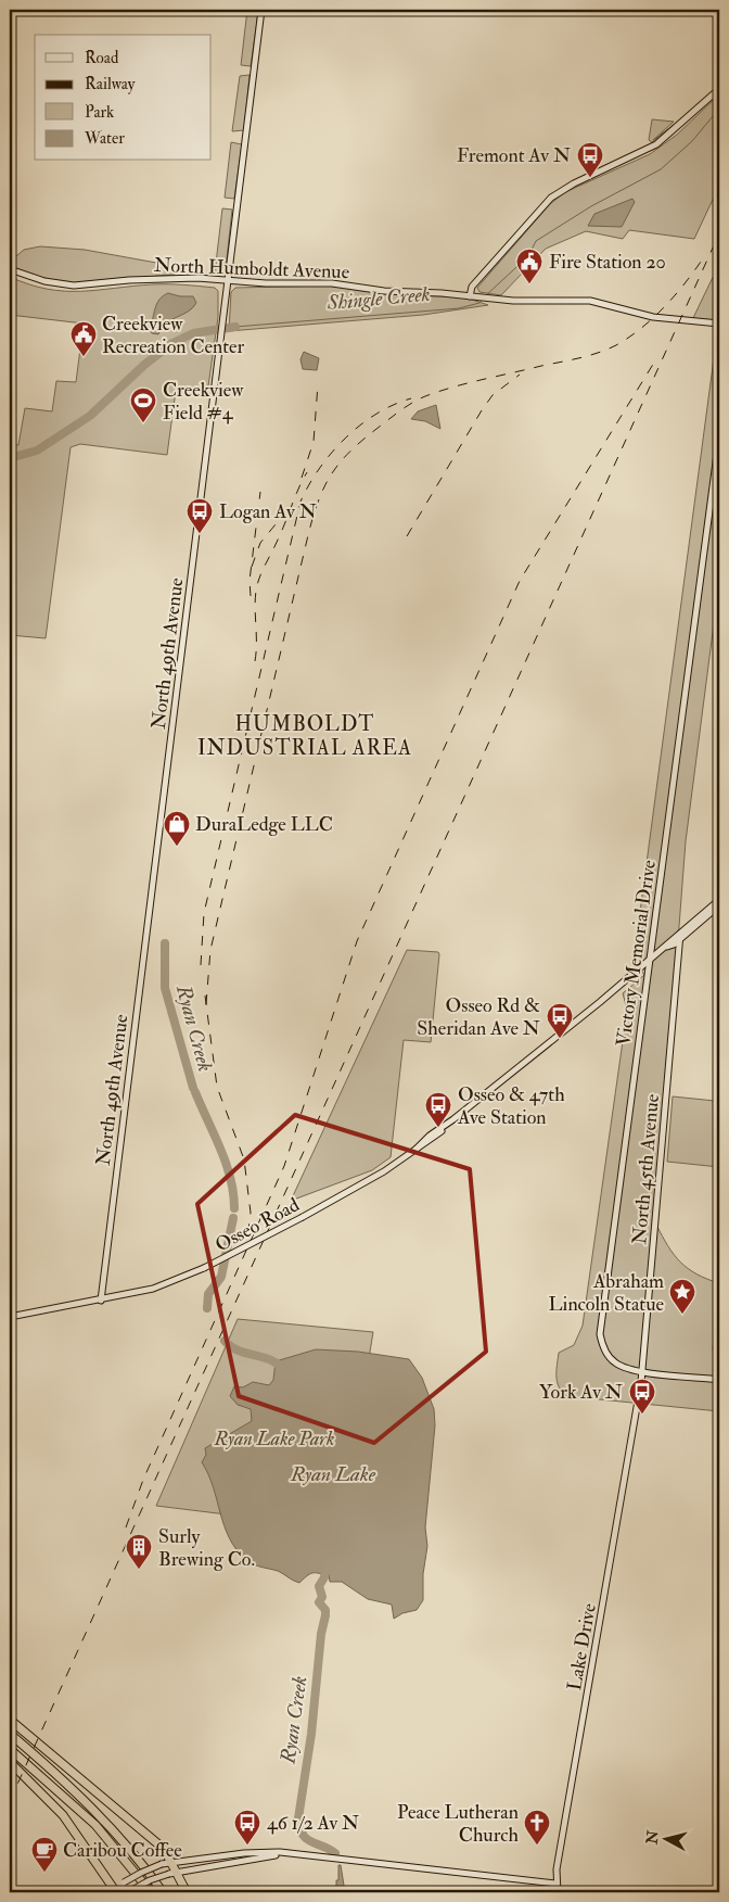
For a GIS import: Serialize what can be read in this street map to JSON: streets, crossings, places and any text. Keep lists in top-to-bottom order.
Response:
{
  "streets": {
    "street": [
      "North Humboldt Avenue",
      "North 49th Avenue",
      "Victory Memorial Drive",
      "North 45th Avenue",
      "Osseo Road",
      "Lake Drive"
    ]
  },
  "crossings": [
    ["North Humboldt Avenue", "North 49th Avenue"],
    ["North 49th Avenue", "Osseo Road"],
    ["Victory Memorial Drive", "North 45th Avenue"],
    ["Victory Memorial Drive", "Osseo Road"],
    ["North 45th Avenue", "Osseo Road"],
    ["North 45th Avenue", "Lake Drive"]
  ],
  "districts": ["HUMBOLDT INDUSTRIAL AREA"],
  "water": ["Shingle Creek", "Ryan Creek", "Ryan Lake"],
  "parks": ["Ryan Lake Park"],
  "places": {
    "bus stop": [
      "Fremont Av N",
      "Logan Av N",
      "Osseo Rd & Sheridan Ave N",
      "Osseo & 47th Ave Station",
      "York Av N",
      "46 1/2 Av N"
    ],
    "public building": ["Fire Station 20", "Creekview Recreation Center"],
    "sports": ["Creekview Field #4"],
    "shop": ["DuraLedge LLC"],
    "place": ["Abraham Lincoln Statue"],
    "building": ["Surly Brewing Co."],
    "church": ["Peace Lutheran Church"],
    "cafe": ["Caribou Coffee"]
  },
  "legend": [
    "Road",
    "Railway",
    "Park",
    "Water"
  ],
  "north": "left"
}
